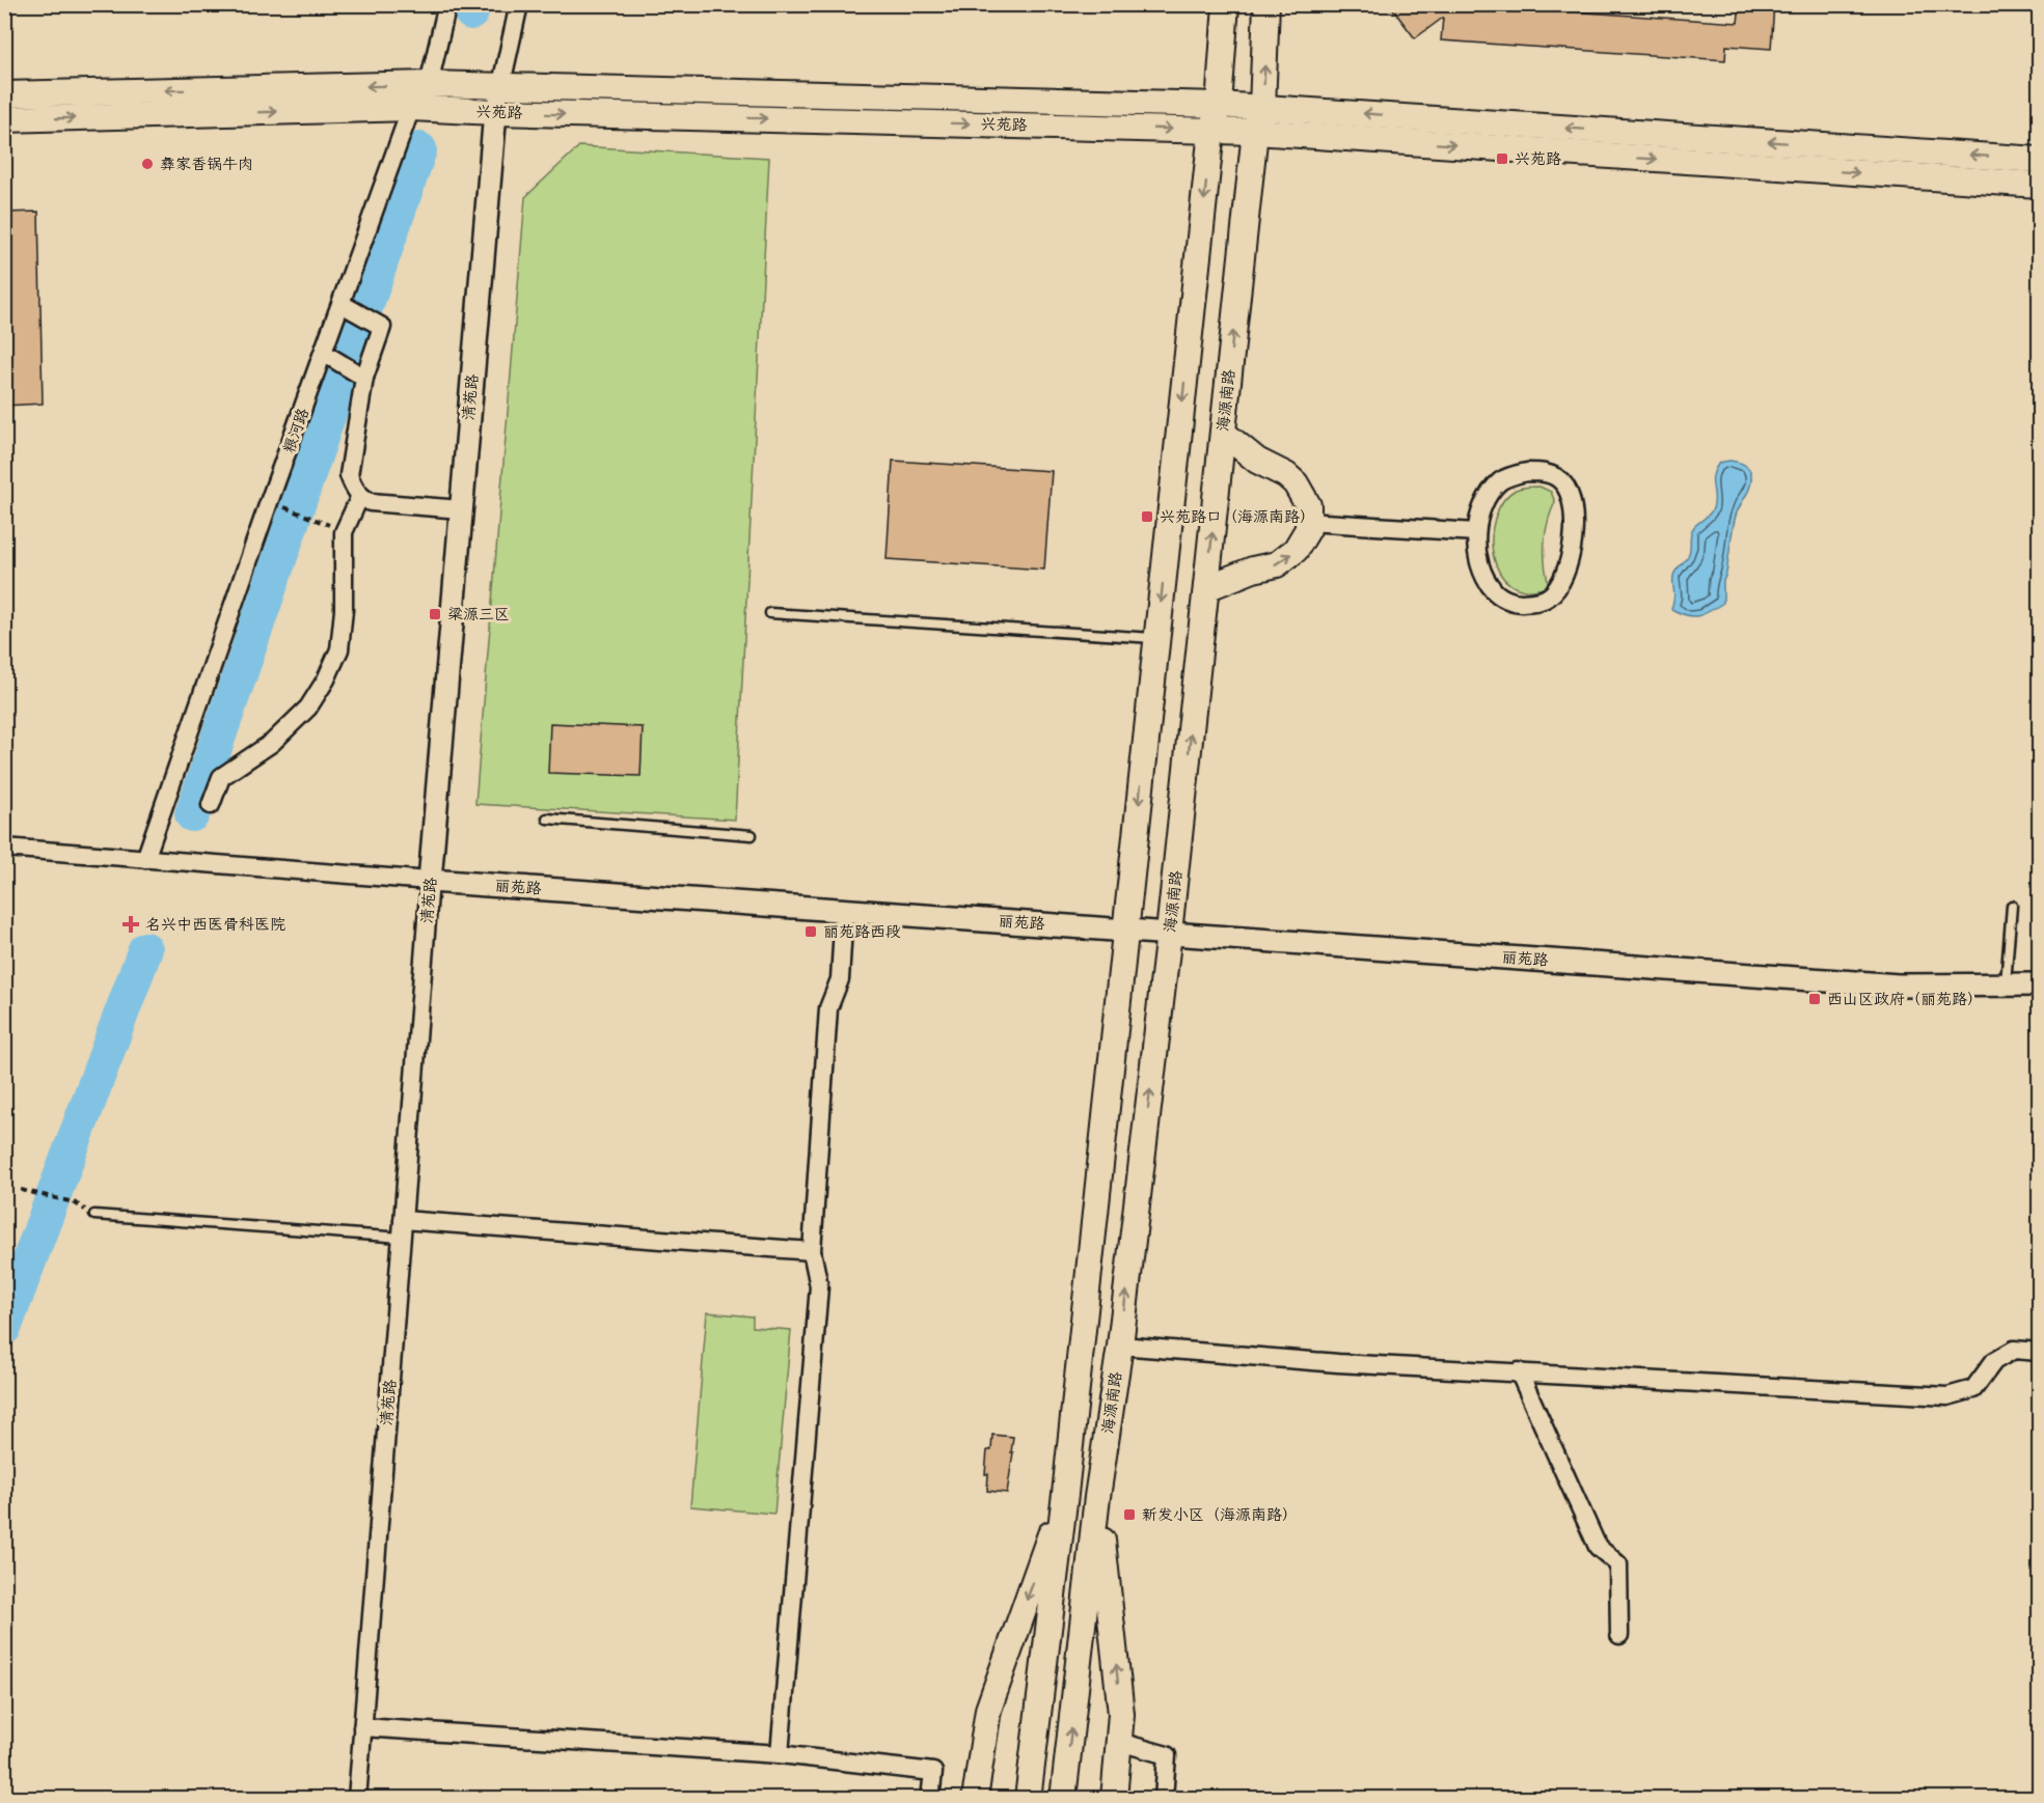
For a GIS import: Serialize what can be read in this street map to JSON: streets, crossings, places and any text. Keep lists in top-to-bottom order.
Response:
{
  "streets": {
    "main road": ["兴苑路", "海源南路"],
    "street": ["清苑路", "粮河路", "丽苑路"]
  },
  "crossings": [
    ["兴苑路", "清苑路"],
    ["兴苑路", "海源南路"],
    ["兴苑路", "粮河路"],
    ["清苑路", "丽苑路"],
    ["海源南路", "丽苑路"],
    ["粮河路", "丽苑路"]
  ],
  "places": {
    "transit": [
      "兴苑路",
      "兴苑路口（海源南路）",
      "梁源三区",
      "丽苑路西段",
      "西山区政府（丽苑路）",
      "新发小区（海源南路）"
    ],
    "other": ["彝家香锅牛肉"],
    "health": ["名兴中西医骨科医院"]
  }
}
